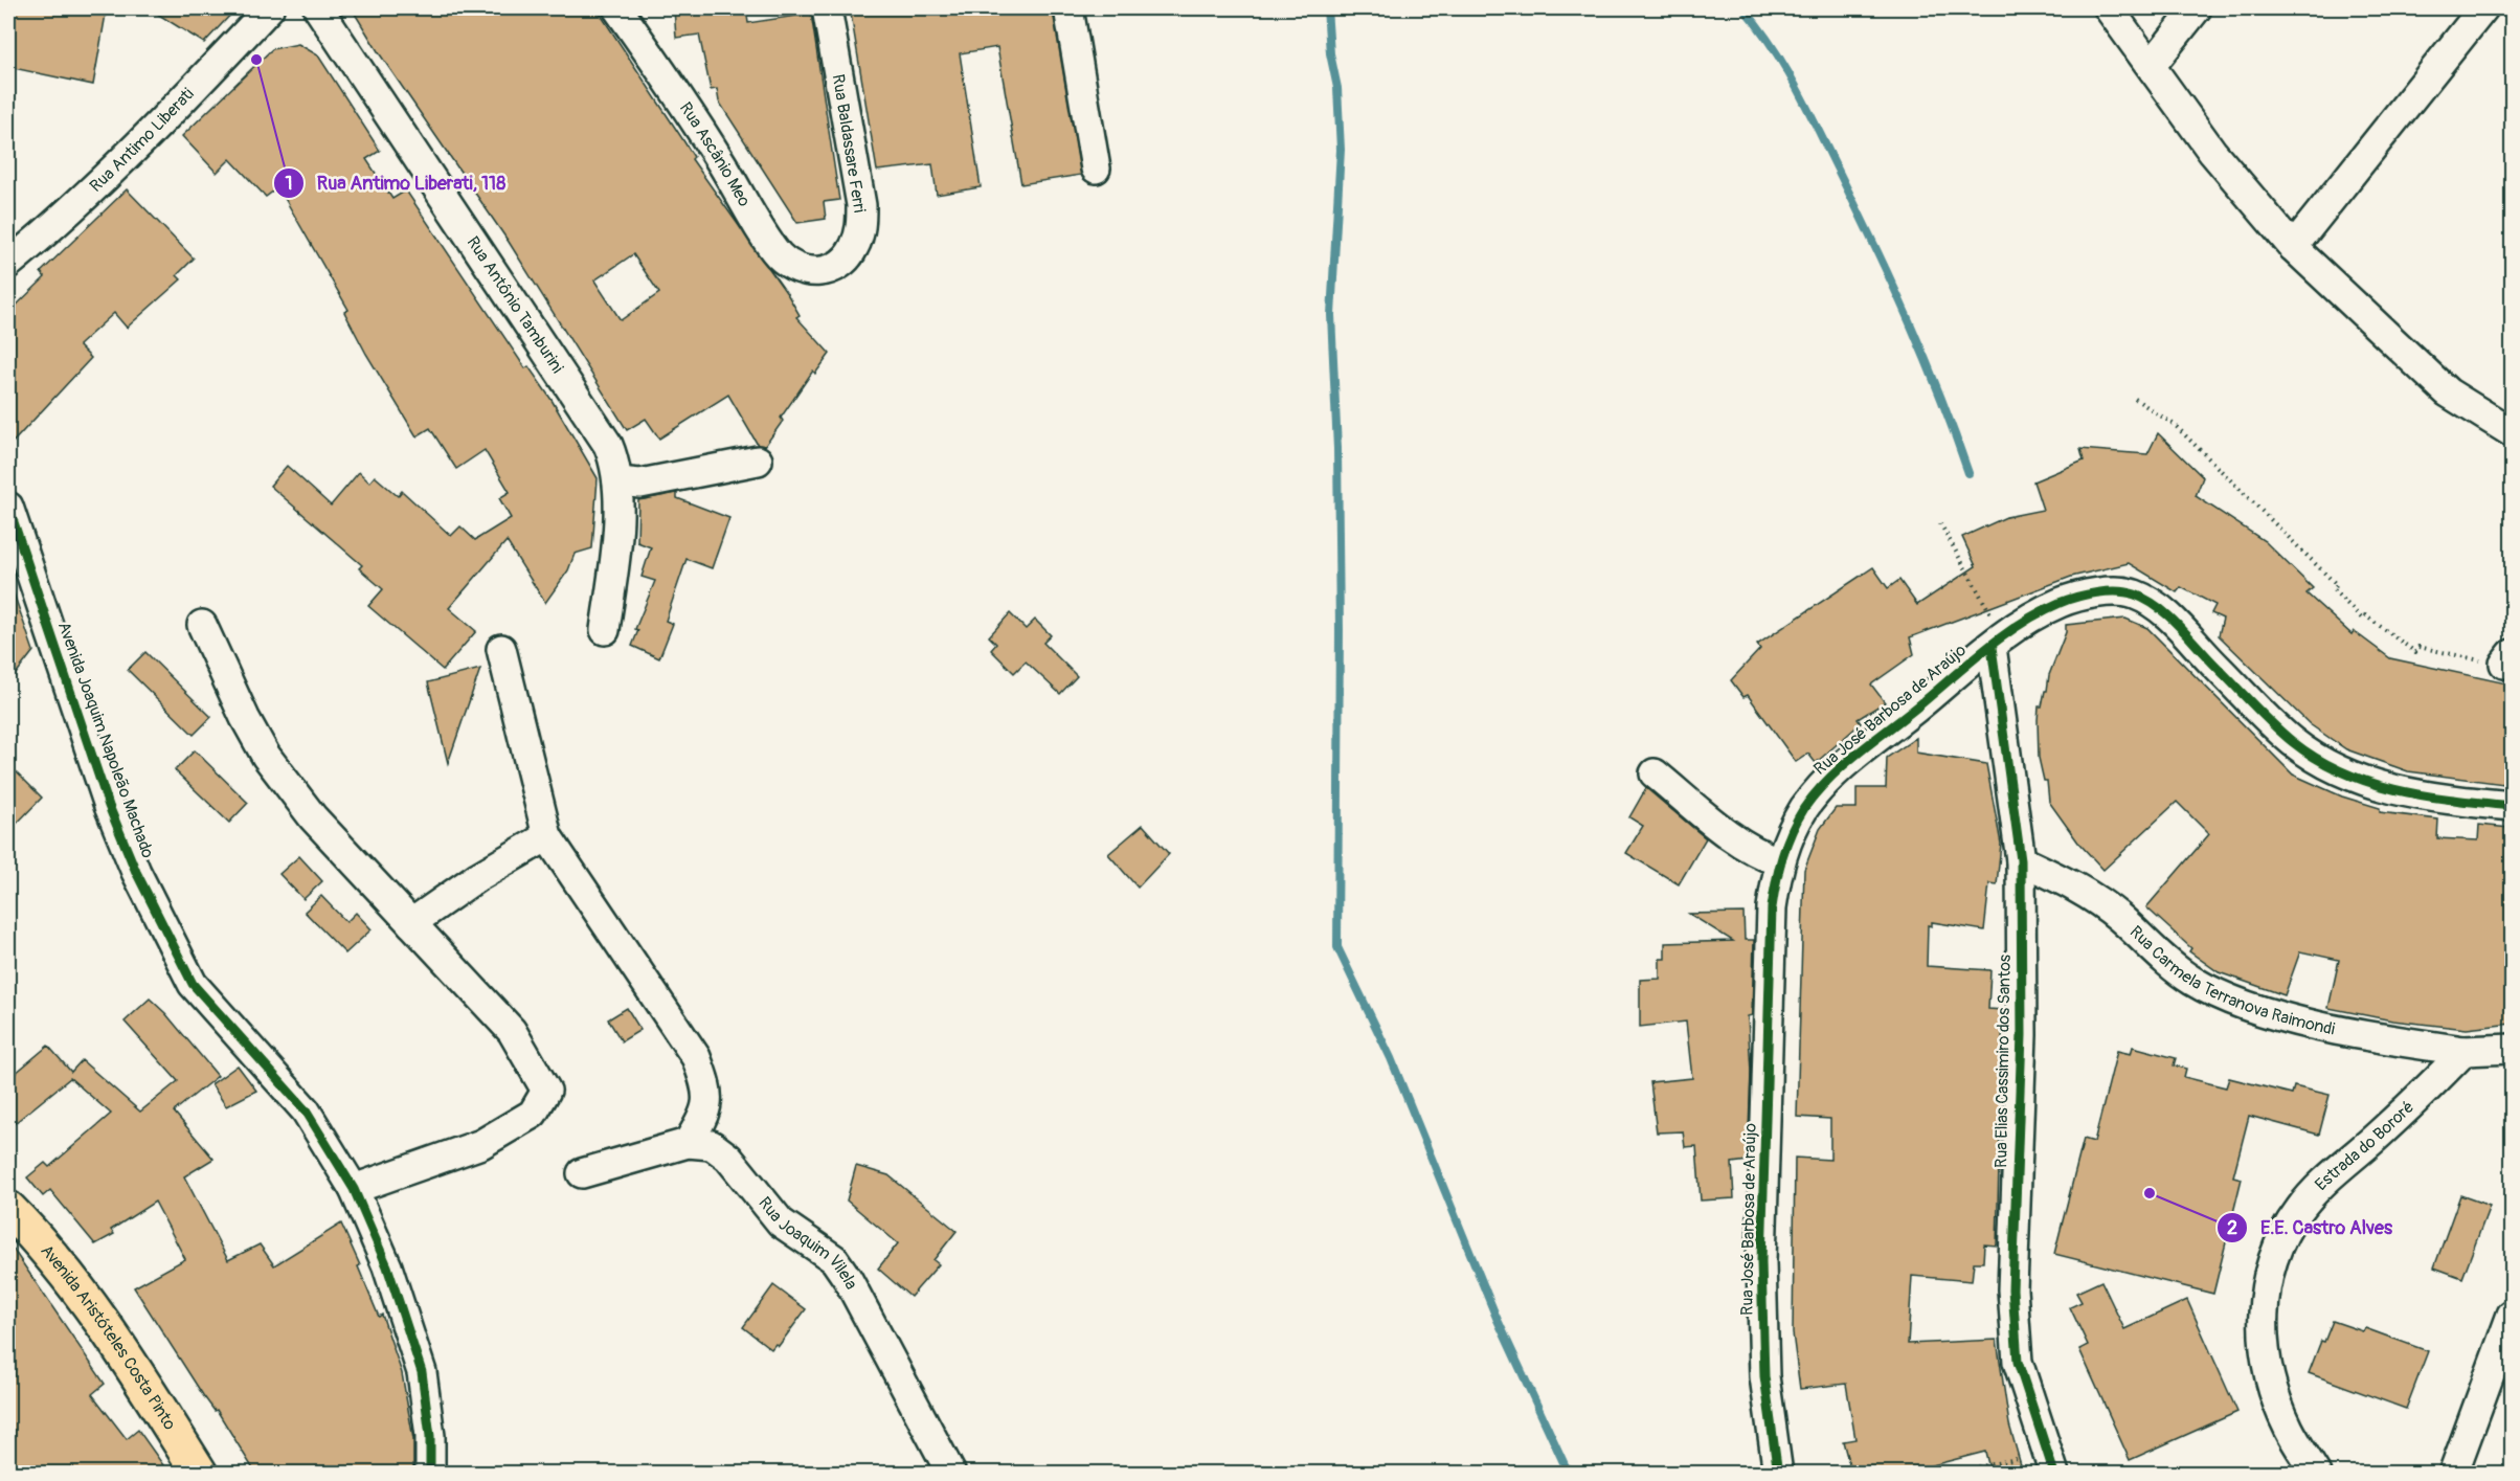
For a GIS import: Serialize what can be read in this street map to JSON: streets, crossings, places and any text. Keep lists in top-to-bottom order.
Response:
{
  "streets": {
    "main road": ["Avenida Aristóteles Costa Pinto"],
    "street": [
      "Rua Antimo Liberati",
      "Rua Baldassare Ferri",
      "Rua Ascânio Meo",
      "Rua Antônio Tamburini",
      "Rua José Barbosa de Araújo",
      "Avenida Joaquim Napoleão Machado",
      "Rua Carmela Terranova Raimondi",
      "Rua Elias Cassimiro dos Santos",
      "Estrada do Bororé",
      "Rua Joaquim Vilela"
    ]
  },
  "crossings": [
    ["Rua Baldassare Ferri", "Rua Ascânio Meo"],
    ["Rua José Barbosa de Araújo", "Rua Elias Cassimiro dos Santos"],
    ["Rua Carmela Terranova Raimondi", "Rua Elias Cassimiro dos Santos"],
    ["Rua Carmela Terranova Raimondi", "Estrada do Bororé"]
  ],
  "places": ["Rua Antimo Liberati, 118", "E.E. Castro Alves"]
}
